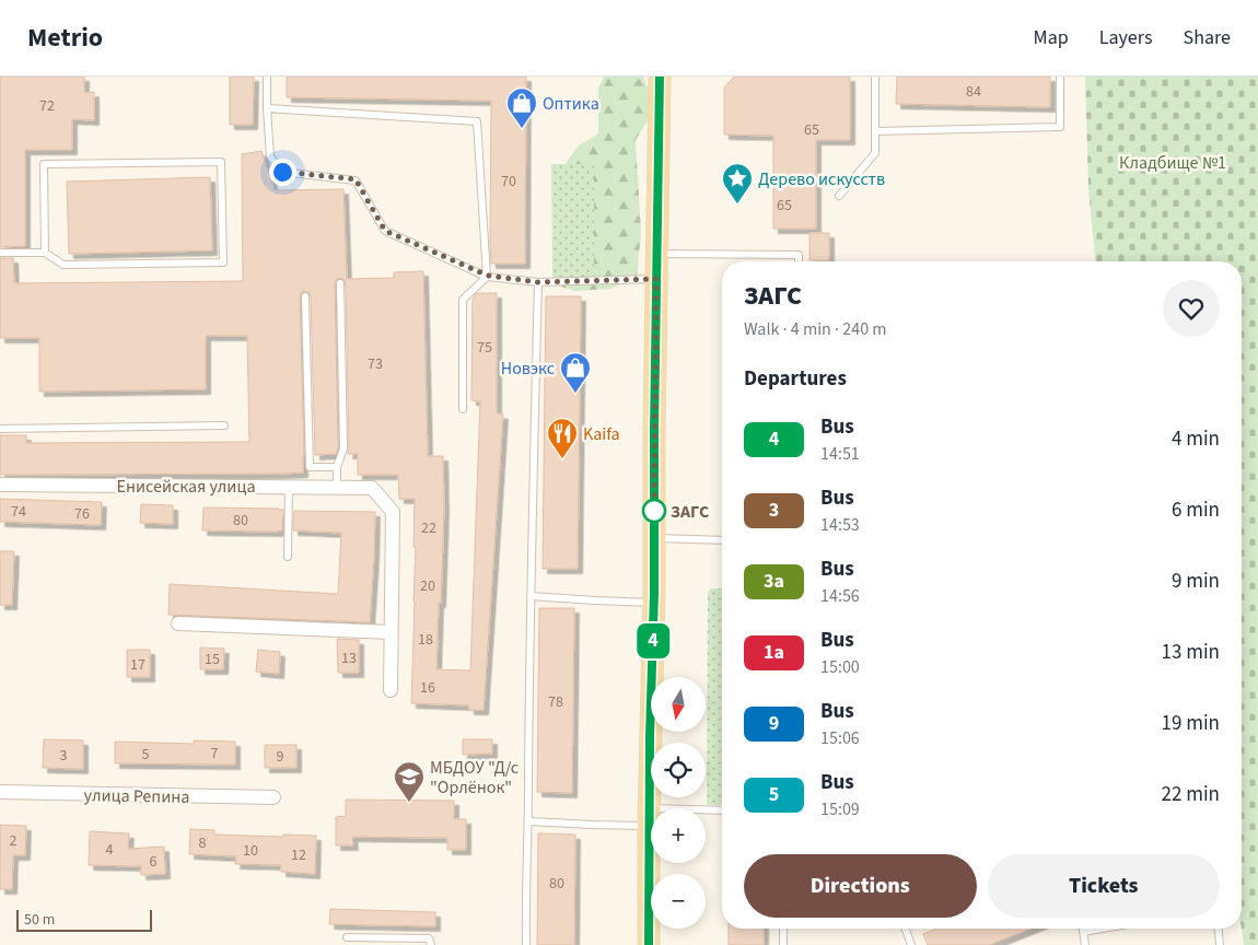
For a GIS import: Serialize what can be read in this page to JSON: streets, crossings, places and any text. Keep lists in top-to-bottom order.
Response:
{
  "streets": {
    "street": ["Енисейская улица", "улица Репина"]
  },
  "parks": ["Кладбище №1"],
  "places": {
    "shop": ["Оптика", "Новэкс"],
    "place": ["Дерево искусств"],
    "restaurant": ["Kaifa"],
    "other": ["ЗАГС"],
    "school or university": ["МБДОУ \"Д/с \"Орлёнок\""]
  },
  "lines": ["bus line 4"],
  "house_numbers": [
    "84",
    "72",
    "65",
    "70",
    "65",
    "75",
    "73",
    "74",
    "76",
    "80",
    "22",
    "20",
    "18",
    "13",
    "15",
    "17",
    "16",
    "78",
    "7",
    "5",
    "3",
    "9",
    "2",
    "8",
    "4",
    "10",
    "12",
    "6",
    "80"
  ],
  "scale_bar": "50 m",
  "north": "bottom",
  "page": {
    "header": "Metrio",
    "nav": ["Map", "Layers", "Share"],
    "on_map": "4",
    "heading": [
      ["ЗАГС", "Walk · 4 min · 240 m"],
      "Departures"
    ],
    "list": [
      {
        "mark": "4",
        "name": "Bus",
        "note": "14:51",
        "value": "4 min"
      },
      {
        "mark": "3",
        "name": "Bus",
        "note": "14:53",
        "value": "6 min"
      },
      {
        "mark": "3а",
        "name": "Bus",
        "note": "14:56",
        "value": "9 min"
      },
      {
        "mark": "1а",
        "name": "Bus",
        "note": "15:00",
        "value": "13 min"
      },
      {
        "mark": "9",
        "name": "Bus",
        "note": "15:06",
        "value": "19 min"
      },
      {
        "mark": "5",
        "name": "Bus",
        "note": "15:09",
        "value": "22 min"
      }
    ],
    "map_buttons": ["+", "−"],
    "buttons": ["Directions", "Tickets"],
    "scale": "50 m"
  }
}
